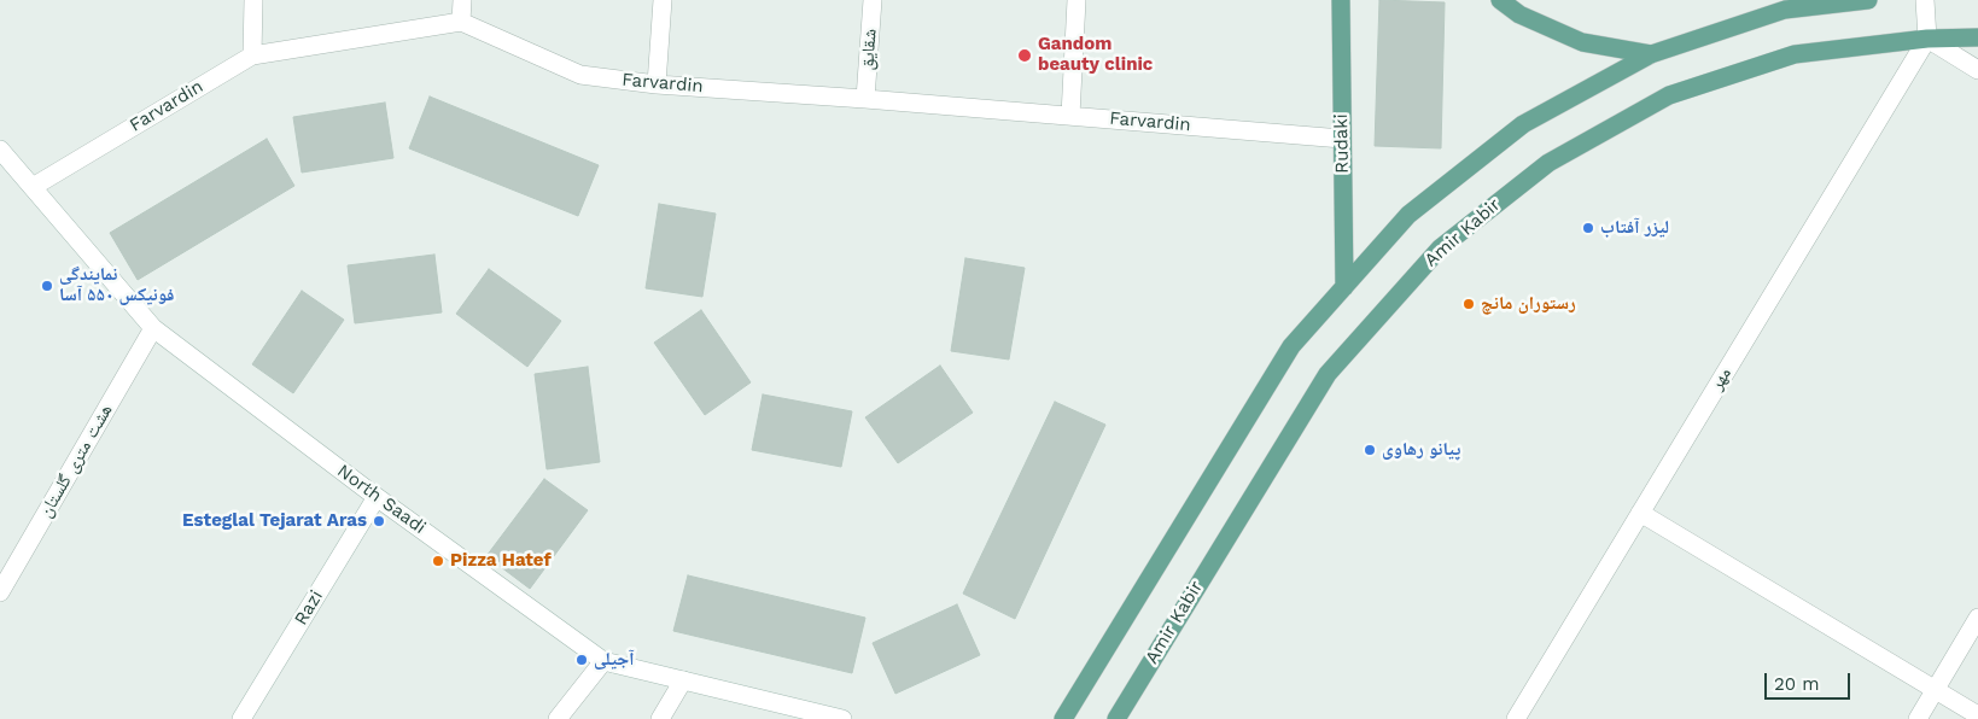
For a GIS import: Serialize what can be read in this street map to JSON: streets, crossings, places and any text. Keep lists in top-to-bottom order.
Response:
{
  "streets": {
    "main road": ["Rudaki", "Amir Kabir"],
    "street": [
      "شقایق",
      "Farvardin",
      "مهر",
      "هشت متری گلستان",
      "North Saadi",
      "Razi"
    ]
  },
  "crossings": [
    ["شقایق", "Farvardin"],
    ["Farvardin", "Rudaki"],
    ["Farvardin", "North Saadi"],
    ["Amir Kabir", "مهر"],
    ["هشت متری گلستان", "North Saadi"],
    ["North Saadi", "Razi"]
  ],
  "places": [
    "Gandom beauty clinic",
    "لیزر آفتاب",
    "نمایندگی فونیکس ۵۵۰ آسا",
    "رستوران مانچ",
    "پیانو رهاوی",
    "Esteglal Tejarat Aras",
    "Pizza Hatef",
    "آجیلی"
  ],
  "scale_bar": "20 m"
}
